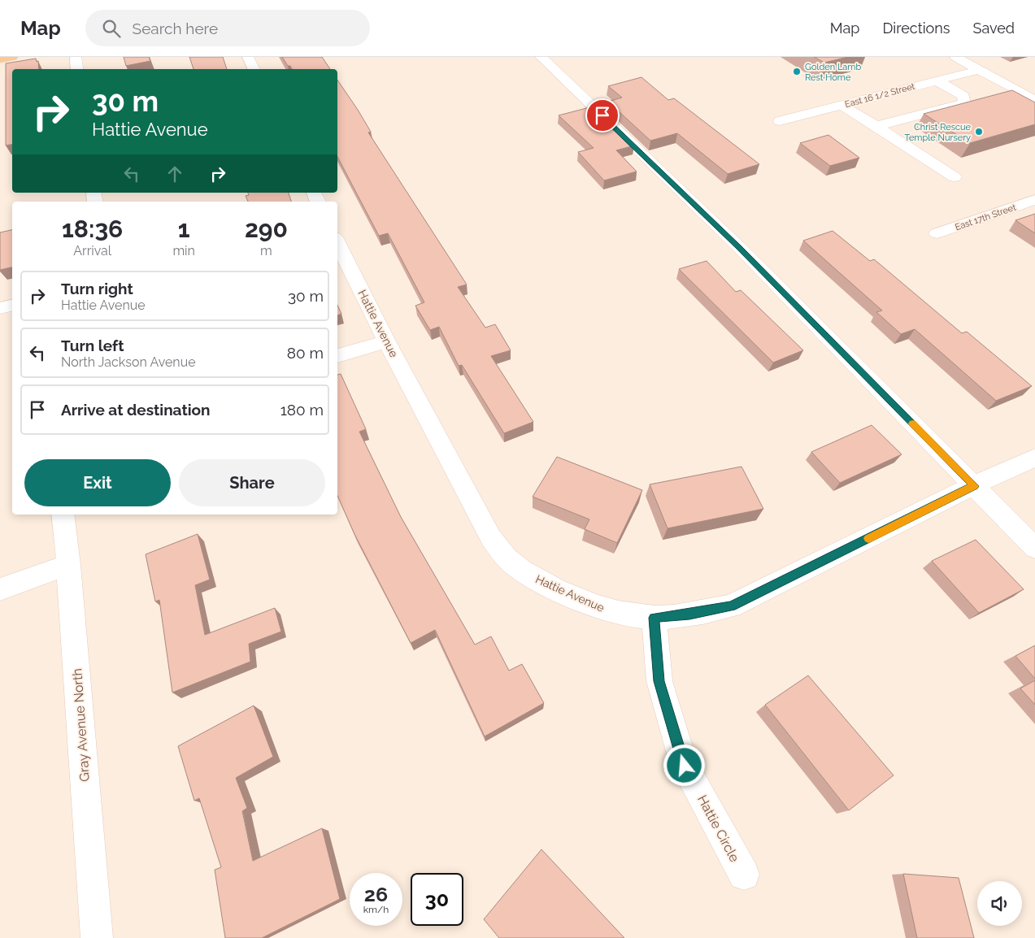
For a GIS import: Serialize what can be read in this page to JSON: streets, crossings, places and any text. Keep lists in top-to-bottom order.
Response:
{
  "streets": {
    "street": [
      "East 16 1/2 Street",
      "East 17th Street",
      "Hattie Avenue",
      "Gray Avenue North",
      "Hattie Circle"
    ]
  },
  "crossings": [
    ["Hattie Avenue", "Hattie Circle"]
  ],
  "places": ["Golden Lamb Rest Home", "Christ Rescue Temple Nursery"],
  "page": {
    "header": "Map",
    "search": "Search here",
    "nav": ["Map", "Directions", "Saved"],
    "turn": ["30 m", "Hattie Avenue"],
    "eta": [
      "18:36",
      "Arrival",
      "1",
      "min",
      "290",
      "m"
    ],
    "list": [
      {
        "name": "Turn right",
        "note": "Hattie Avenue",
        "value": "30 m"
      },
      {
        "name": "Turn left",
        "note": "North Jackson Avenue",
        "value": "80 m"
      },
      {
        "name": "Arrive at destination",
        "value": "180 m"
      }
    ],
    "buttons": ["Exit", "Share"],
    "speed": "26 km/h",
    "limit": "30"
  }
}
